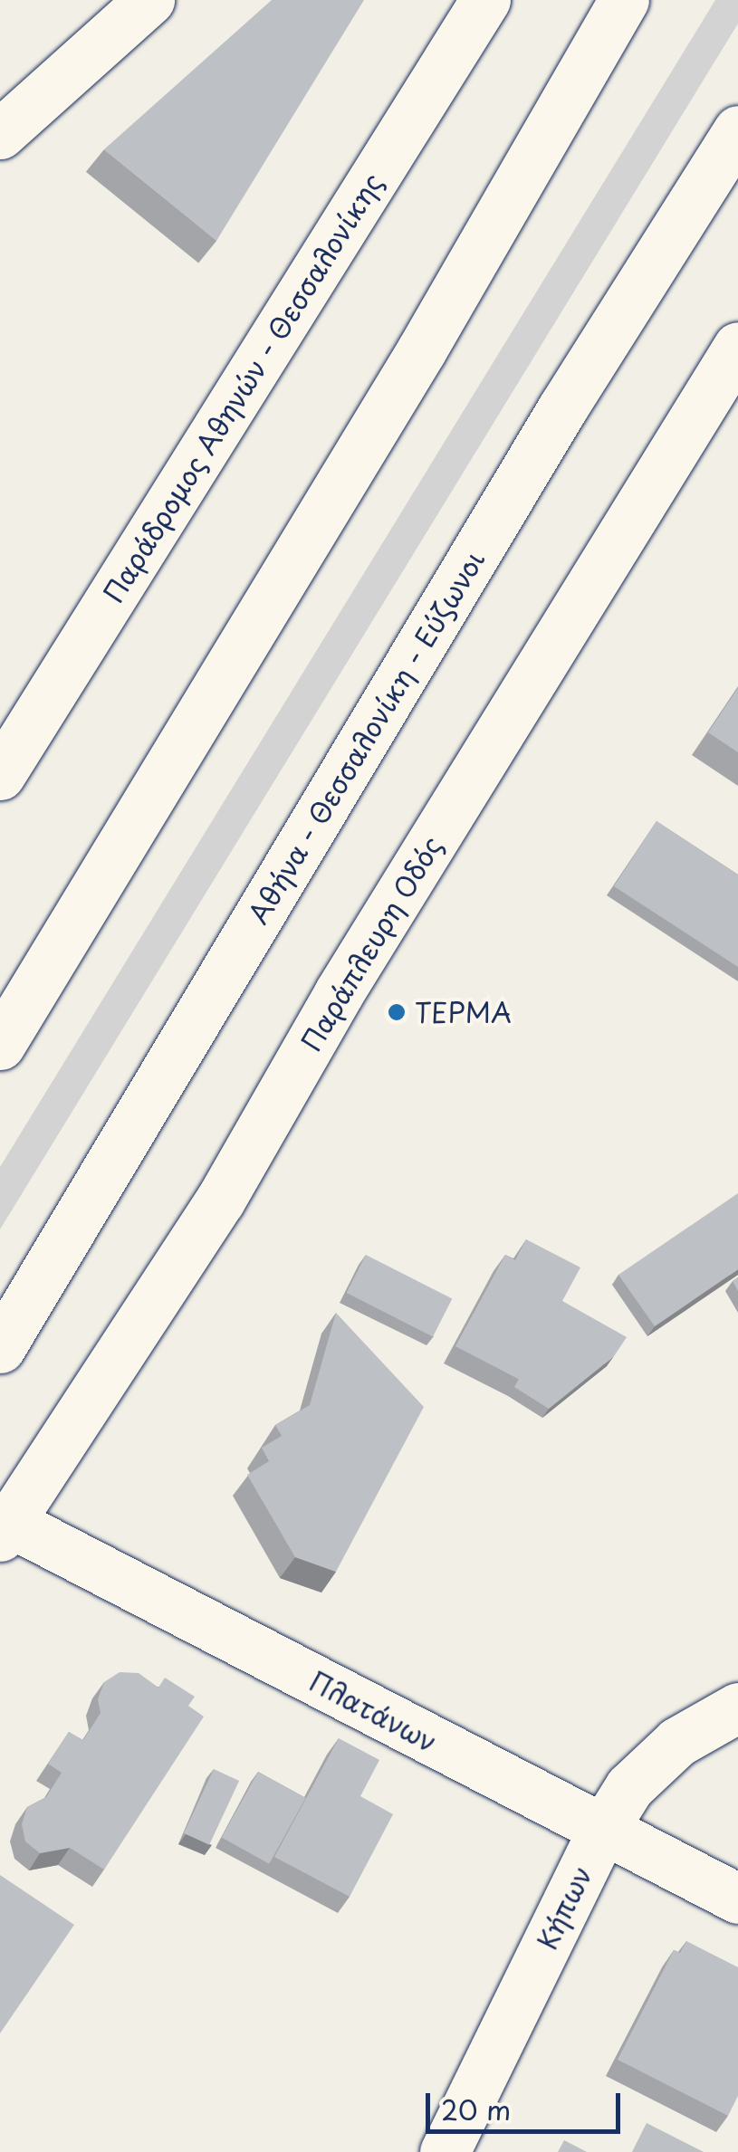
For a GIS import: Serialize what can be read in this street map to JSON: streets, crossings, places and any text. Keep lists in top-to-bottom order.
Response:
{
  "streets": {
    "main road": [
      "Παράδρομος Αθηνών - Θεσσαλονίκης",
      "Αθήνα - Θεσσαλονίκη - Εύζωνοι",
      "Παράπλευρη Οδός",
      "Πλατάνων",
      "Κήπων"
    ]
  },
  "crossings": [
    ["Παράπλευρη Οδός", "Πλατάνων"],
    ["Πλατάνων", "Κήπων"]
  ],
  "places": ["ΤΕΡΜΑ"],
  "scale_bar": "20 m"
}
